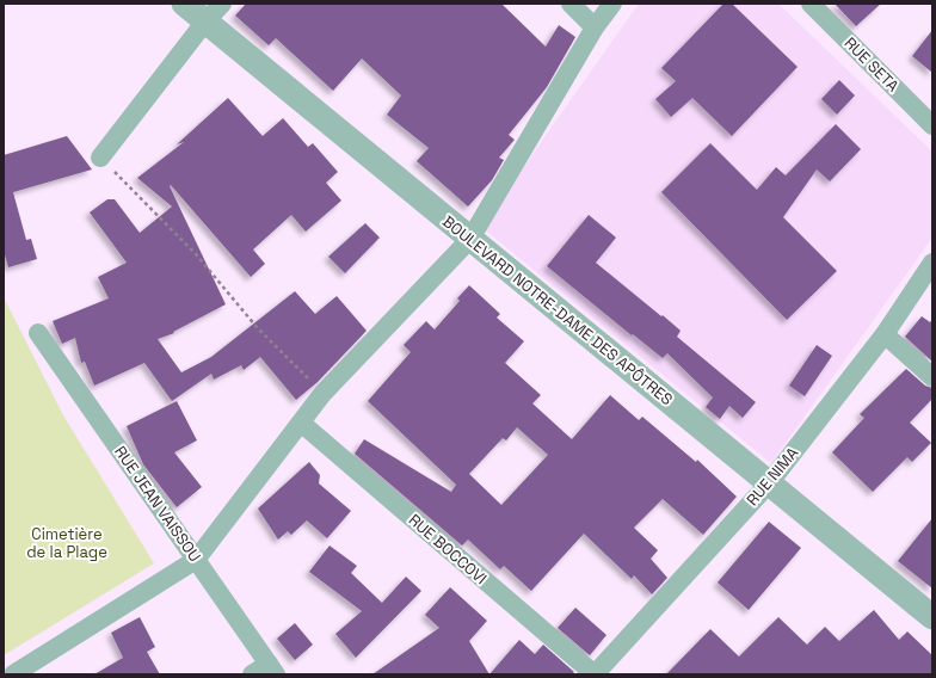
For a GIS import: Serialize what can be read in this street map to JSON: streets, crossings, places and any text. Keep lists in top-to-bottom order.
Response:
{
  "streets": {
    "street": [
      "RUE SETA",
      "BOULEVARD NOTRE-DAME DES APÔTRES",
      "RUE NIMA",
      "RUE JEAN VAISSOU",
      "RUE BOCCOVI"
    ]
  },
  "crossings": [
    ["BOULEVARD NOTRE-DAME DES APÔTRES", "RUE NIMA"],
    ["RUE NIMA", "RUE BOCCOVI"]
  ],
  "parks": ["Cimetière de la Plage"]
}
